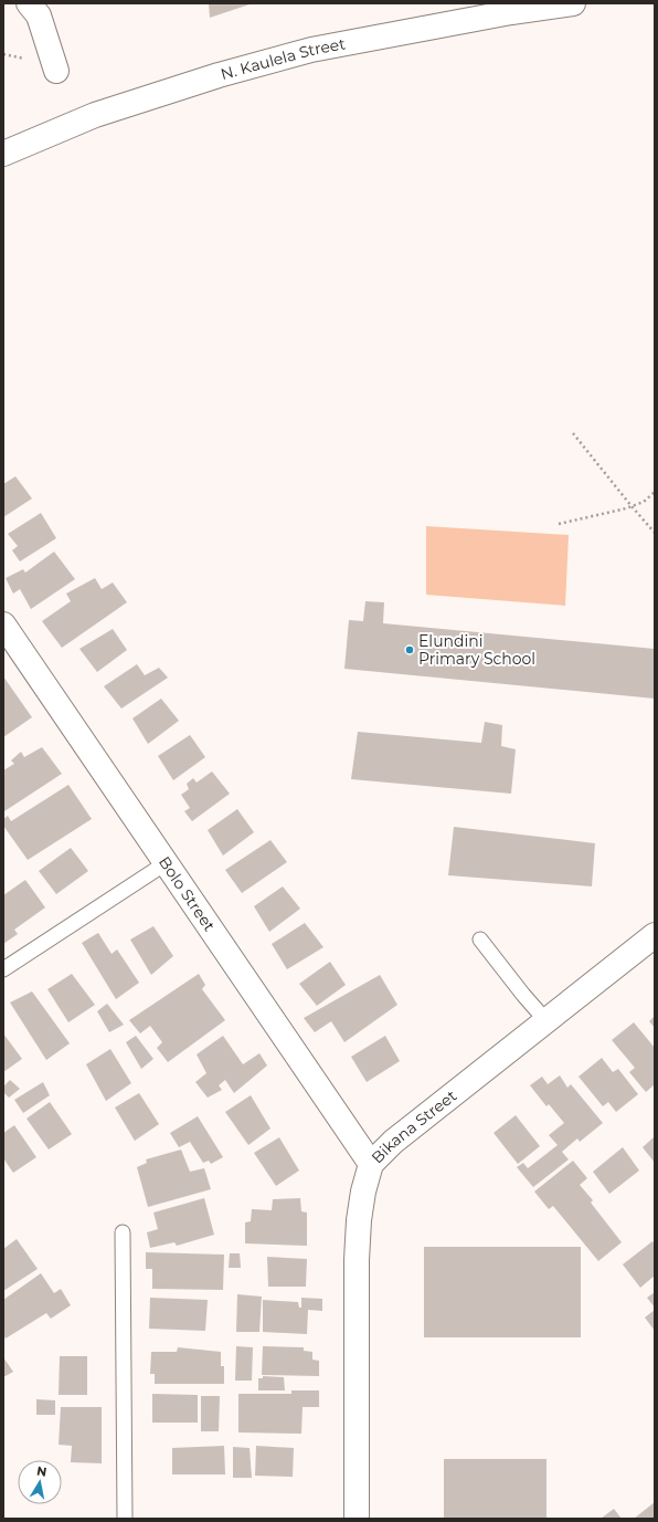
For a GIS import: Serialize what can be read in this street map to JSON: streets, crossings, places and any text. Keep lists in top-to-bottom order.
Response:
{
  "streets": {
    "street": ["N. Kaulela Street", "Bolo Street", "Bikana Street"]
  },
  "crossings": [
    ["Bolo Street", "Bikana Street"]
  ],
  "places": ["Elundini Primary School"],
  "north": "top"
}
